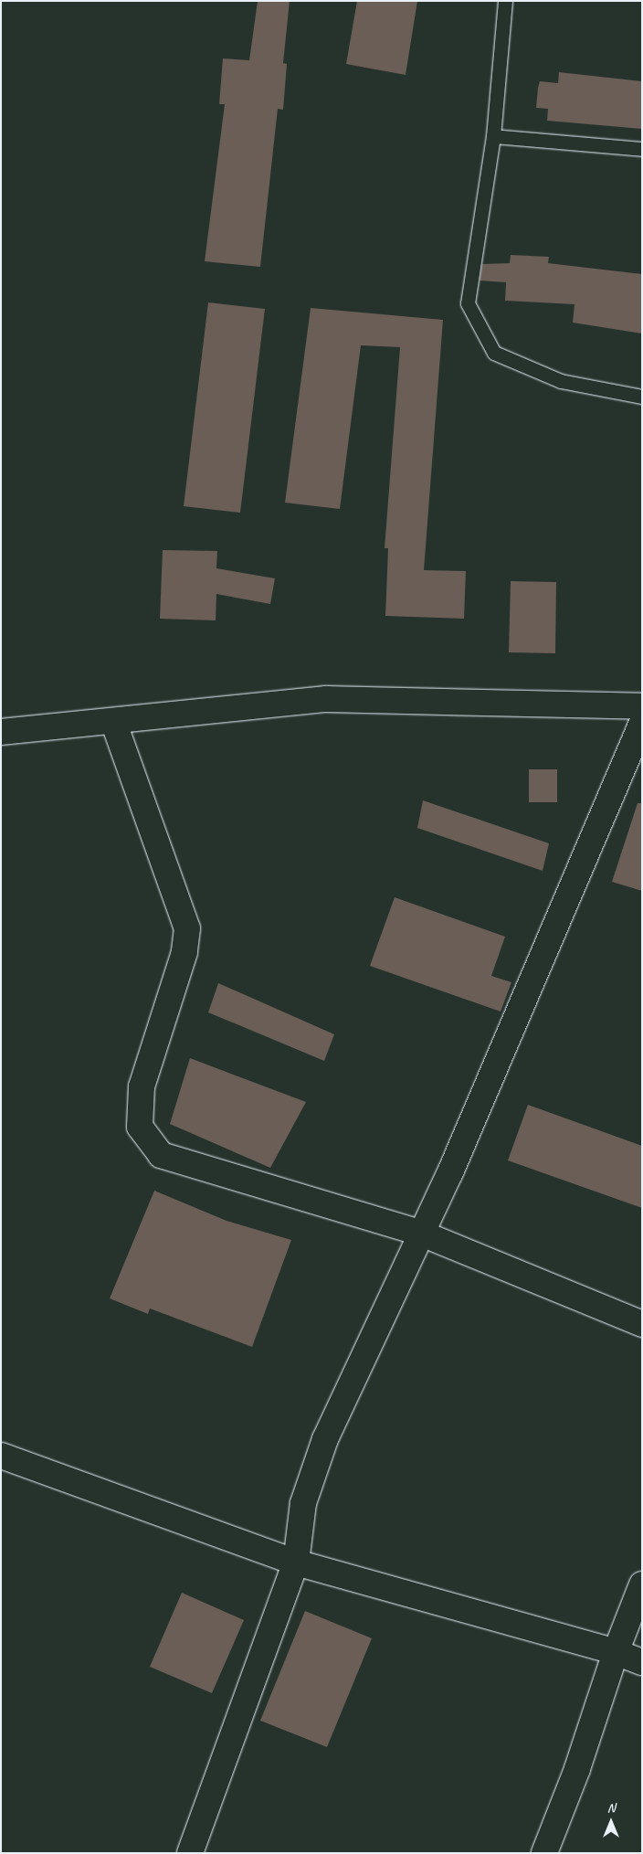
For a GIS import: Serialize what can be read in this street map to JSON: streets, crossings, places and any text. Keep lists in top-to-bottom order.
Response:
{
  "north": "top"
}
